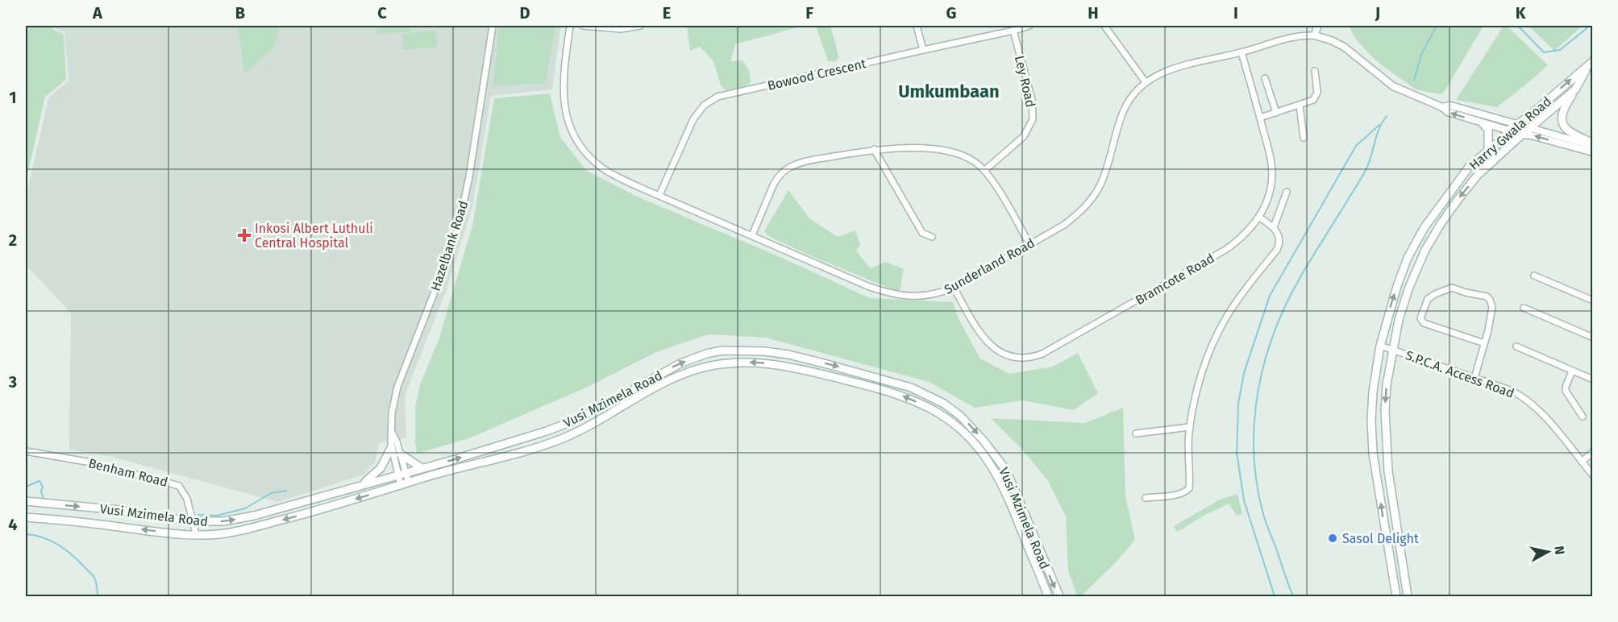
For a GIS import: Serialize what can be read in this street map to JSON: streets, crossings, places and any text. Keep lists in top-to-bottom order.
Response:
{
  "streets": {
    "main road": ["Harry Gwala Road", "Vusi Mzimela Road"],
    "street": [
      "Bowood Crescent",
      "Ley Road",
      "Hazelbank Road",
      "Sunderland Road",
      "Bramcote Road",
      "S.P.C.A. Access Road",
      "Benham Road"
    ]
  },
  "crossings": [
    ["Bowood Crescent", "Ley Road"],
    ["Bowood Crescent", "Sunderland Road"],
    ["Harry Gwala Road", "S.P.C.A. Access Road"],
    ["Hazelbank Road", "Vusi Mzimela Road"],
    ["Sunderland Road", "Bramcote Road"],
    ["Vusi Mzimela Road", "Benham Road"]
  ],
  "districts": ["Umkumbaan"],
  "places": {
    "health": ["Inkosi Albert Luthuli Central Hospital"],
    "other": ["Sasol Delight"]
  },
  "north": "right",
  "grid": {
    "columns": [
      "A",
      "B",
      "C",
      "D",
      "E",
      "F",
      "G",
      "H",
      "I",
      "J",
      "K"
    ],
    "rows": [
      "1",
      "2",
      "3",
      "4"
    ]
  }
}
